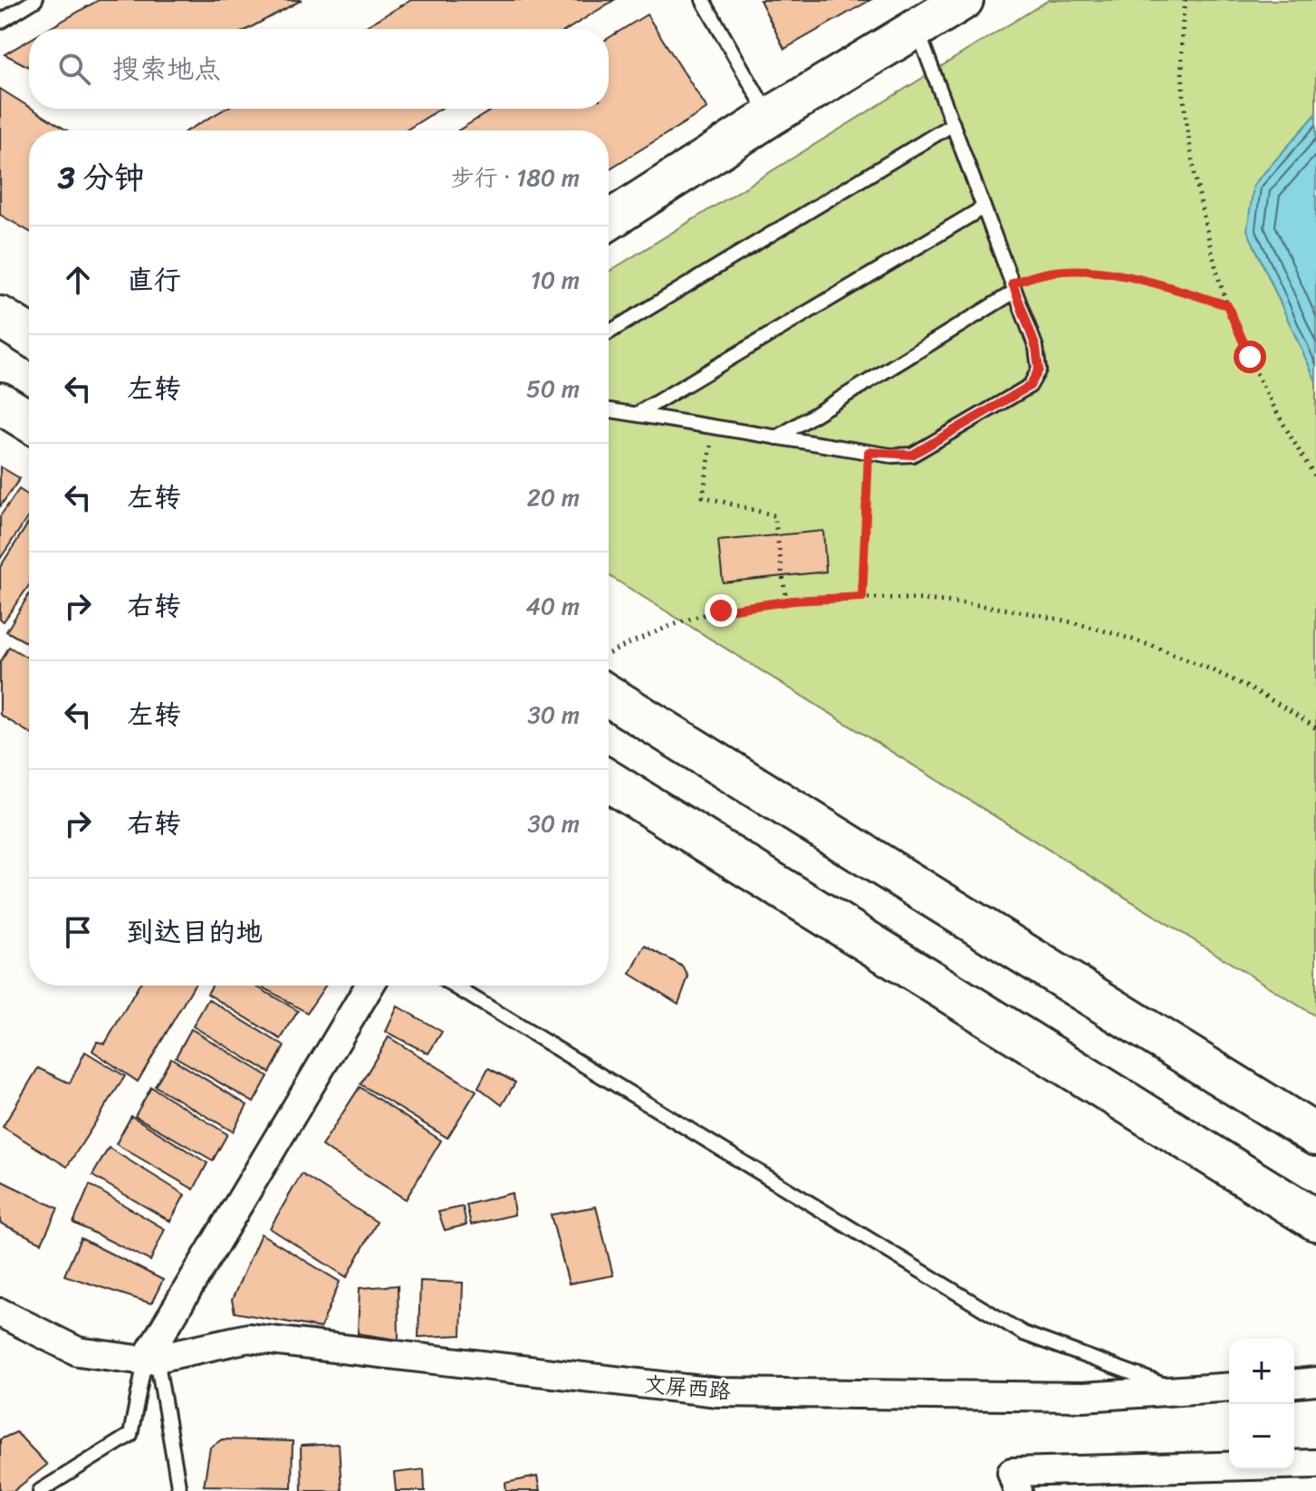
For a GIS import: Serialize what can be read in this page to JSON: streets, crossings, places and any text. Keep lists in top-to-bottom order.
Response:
{
  "streets": {
    "street": ["文屏西路"]
  },
  "page": {
    "search": "搜索地点",
    "heading": ["3 分钟", "步行 · 180 m"],
    "list": [
      ["直行", "10 m"],
      ["左转", "50 m"],
      ["左转", "20 m"],
      ["右转", "40 m"],
      ["左转", "30 m"],
      ["右转", "30 m"],
      "到达目的地"
    ],
    "map_buttons": ["+", "−"]
  }
}
